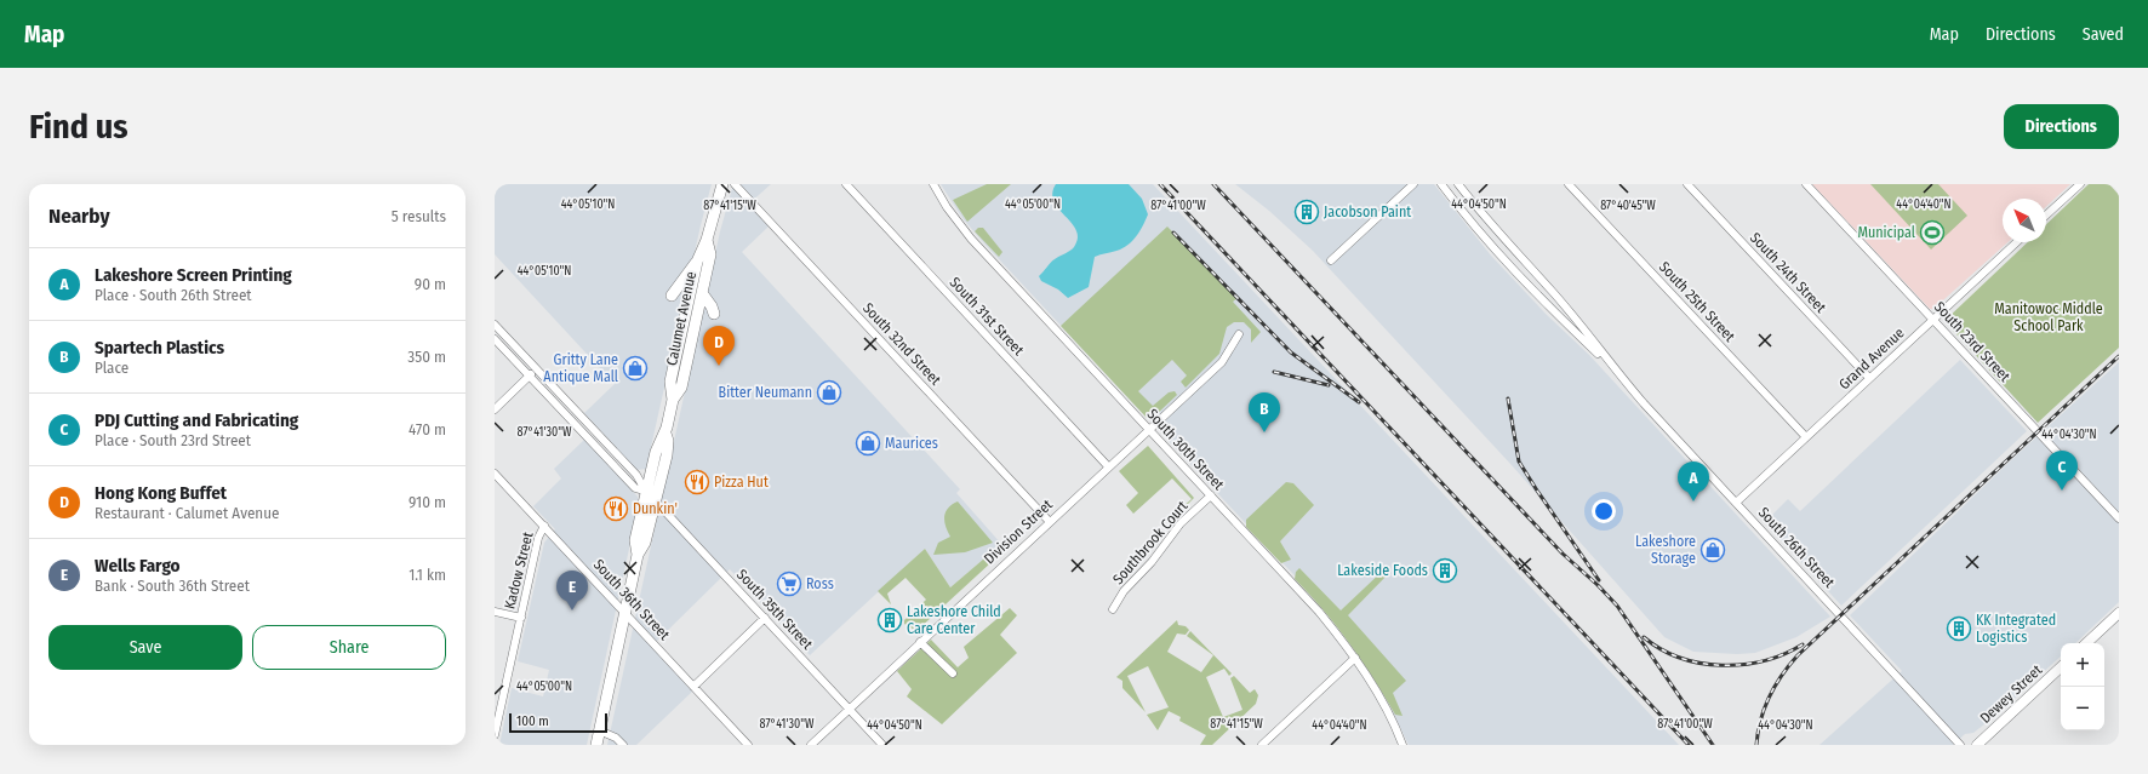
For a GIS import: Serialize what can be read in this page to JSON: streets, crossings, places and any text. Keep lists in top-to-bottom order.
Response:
{
  "streets": {
    "main road": ["Calumet Avenue"],
    "street": [
      "South 24th Street",
      "South 25th Street",
      "South 31st Street",
      "South 23rd Street",
      "South 32nd Street",
      "Grand Avenue",
      "South 30th Street",
      "Division Street",
      "Southbrook Court",
      "South 26th Street",
      "Kadow Street",
      "South 36th Street",
      "South 35th Street",
      "Dewey Street"
    ]
  },
  "crossings": [
    ["South 24th Street", "Grand Avenue"],
    ["South 25th Street", "Grand Avenue"],
    ["South 31st Street", "Division Street"],
    ["Calumet Avenue", "South 36th Street"],
    ["Calumet Avenue", "South 35th Street"],
    ["South 23rd Street", "Grand Avenue"],
    ["South 32nd Street", "Division Street"],
    ["Grand Avenue", "South 26th Street"],
    ["South 30th Street", "Division Street"],
    ["South 30th Street", "Southbrook Court"],
    ["Division Street", "South 35th Street"],
    ["Kadow Street", "South 36th Street"]
  ],
  "parks": ["Manitowoc Middle School Park"],
  "places": {
    "building": [
      "Jacobson Paint",
      "Lakeside Foods",
      "Lakeshore Child Care Center",
      "KK Integrated Logistics"
    ],
    "sports": ["Municipal"],
    "shop": [
      "Gritty Lane Antique Mall",
      "Bitter Neumann",
      "Maurices",
      "Lakeshore Storage"
    ],
    "restaurant": ["Pizza Hut", "Dunkin'"],
    "supermarket": ["Ross"]
  },
  "scale_bar": "100 m",
  "north": "top left",
  "page": {
    "header": "Map",
    "nav": ["Map", "Directions", "Saved"],
    "buttons": [
      "Directions",
      ["Save", "Share"]
    ],
    "title": "Find us",
    "heading": ["Nearby", "5 results"],
    "list": [
      {
        "mark": "A",
        "name": "Lakeshore Screen Printing",
        "note": "Place · South 26th Street",
        "value": "90 m"
      },
      {
        "mark": "B",
        "name": "Spartech Plastics",
        "note": "Place",
        "value": "350 m"
      },
      {
        "mark": "C",
        "name": "PDJ Cutting and Fabricating",
        "note": "Place · South 23rd Street",
        "value": "470 m"
      },
      {
        "mark": "D",
        "name": "Hong Kong Buffet",
        "note": "Restaurant · Calumet Avenue",
        "value": "910 m"
      },
      {
        "mark": "E",
        "name": "Wells Fargo",
        "note": "Bank · South 36th Street",
        "value": "1.1 km"
      }
    ],
    "pins": [
      "D",
      "B",
      "C",
      "A",
      "E"
    ],
    "map_buttons": ["+", "−"],
    "scale": "100 m"
  },
  "coordinates": [
    "44°05'00\"N",
    "44°04'50\"N",
    "44°05'10\"N",
    "44°04'40\"N",
    "87°41'15\"W",
    "87°40'45\"W",
    "87°41'00\"W",
    "87°41'30\"W",
    "44°04'30\"N"
  ]
}
